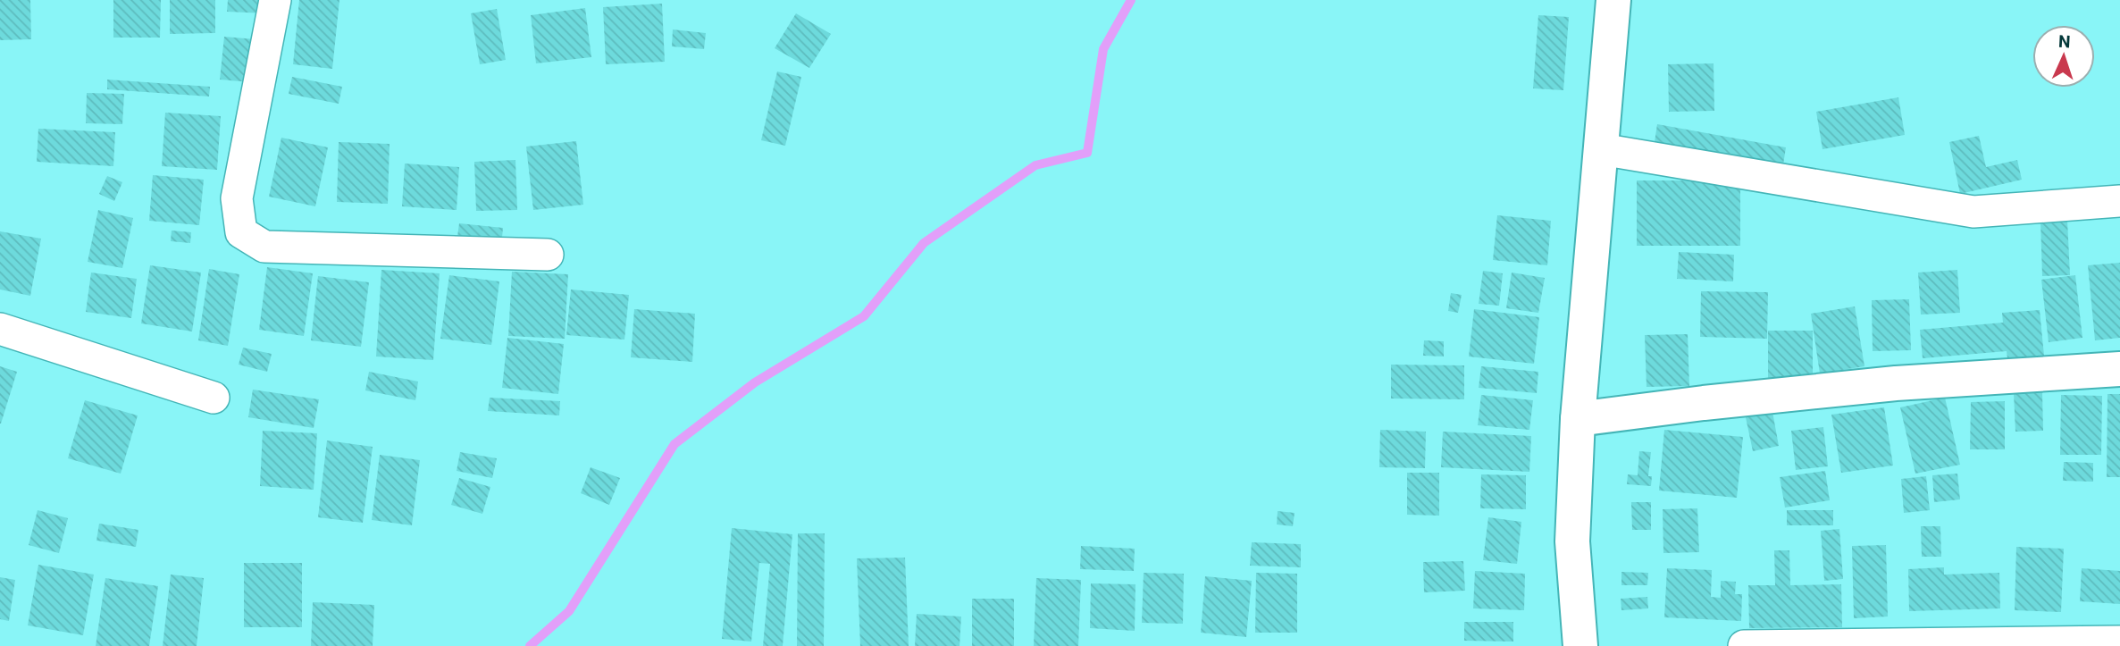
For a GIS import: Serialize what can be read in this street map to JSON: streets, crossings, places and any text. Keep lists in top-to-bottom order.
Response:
{
  "north": "top"
}
